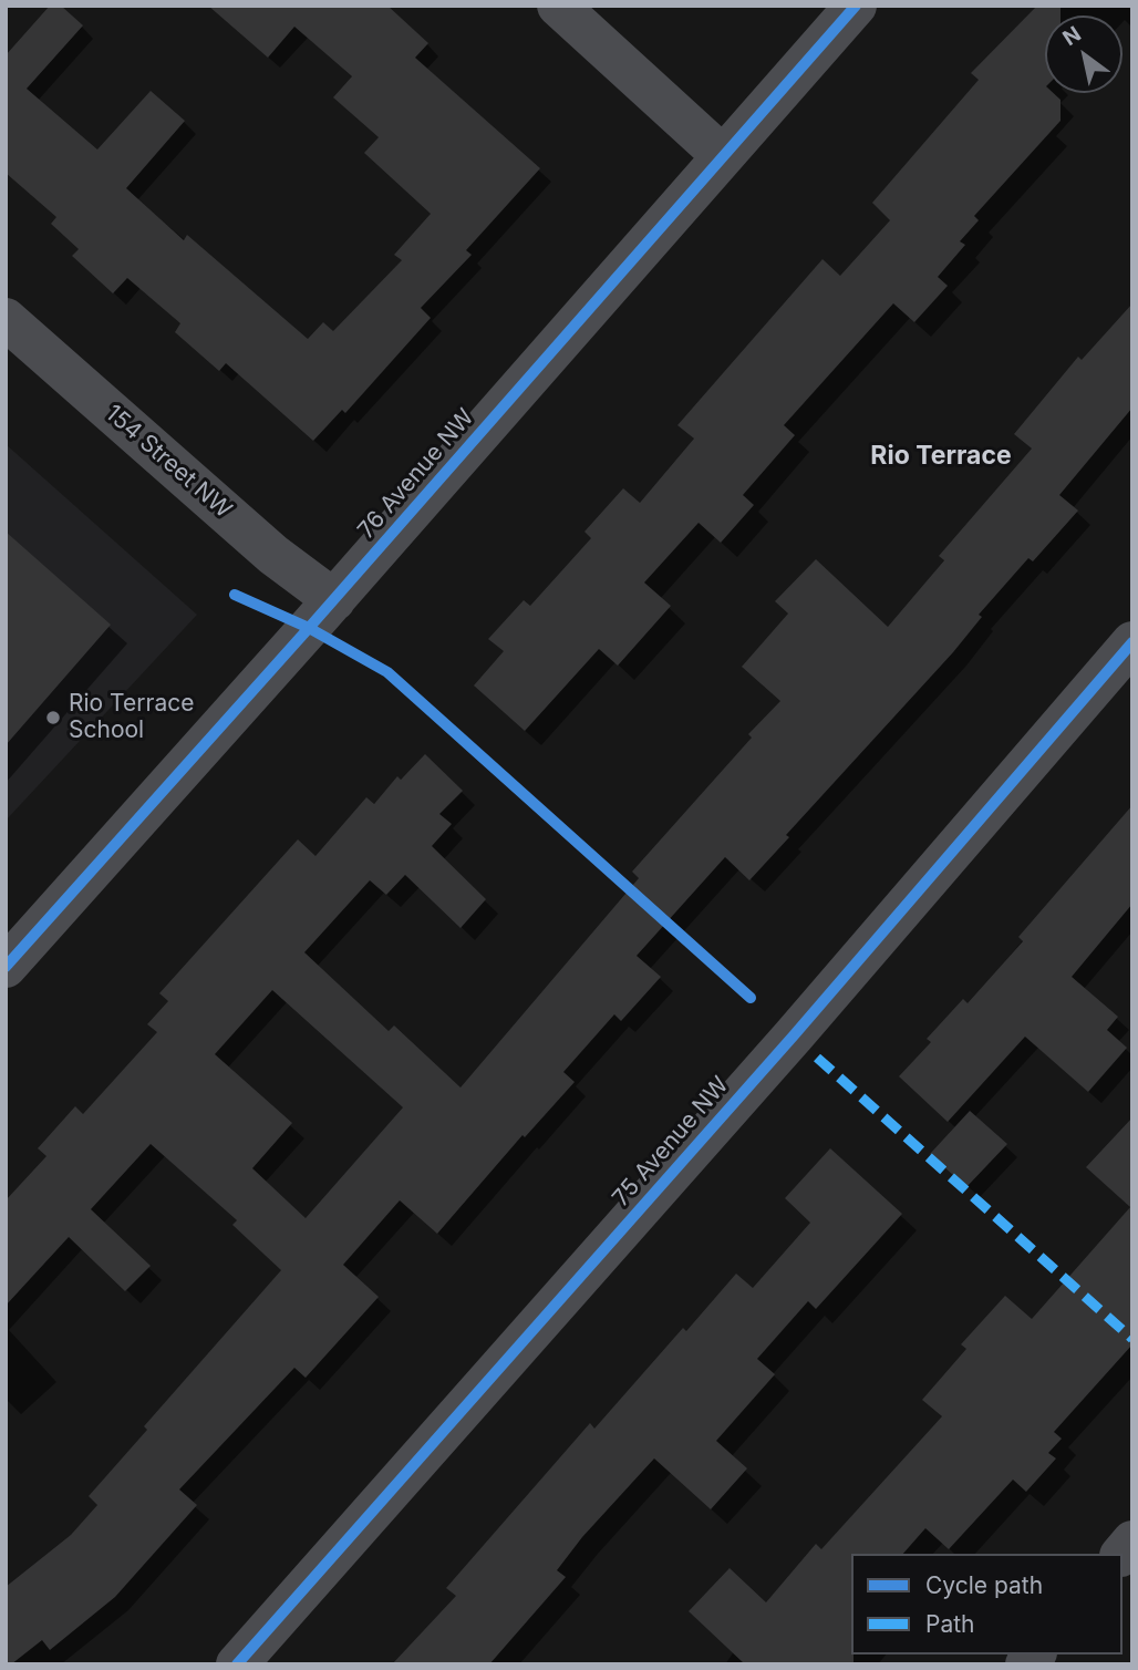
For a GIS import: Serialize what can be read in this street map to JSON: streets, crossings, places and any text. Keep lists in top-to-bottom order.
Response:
{
  "streets": {
    "street": ["154 Street NW", "76 Avenue NW", "75 Avenue NW"]
  },
  "crossings": [
    ["154 Street NW", "76 Avenue NW"]
  ],
  "districts": ["Rio Terrace"],
  "places": ["Rio Terrace School"],
  "legend": ["Cycle path", "Path"],
  "north": "top left"
}
